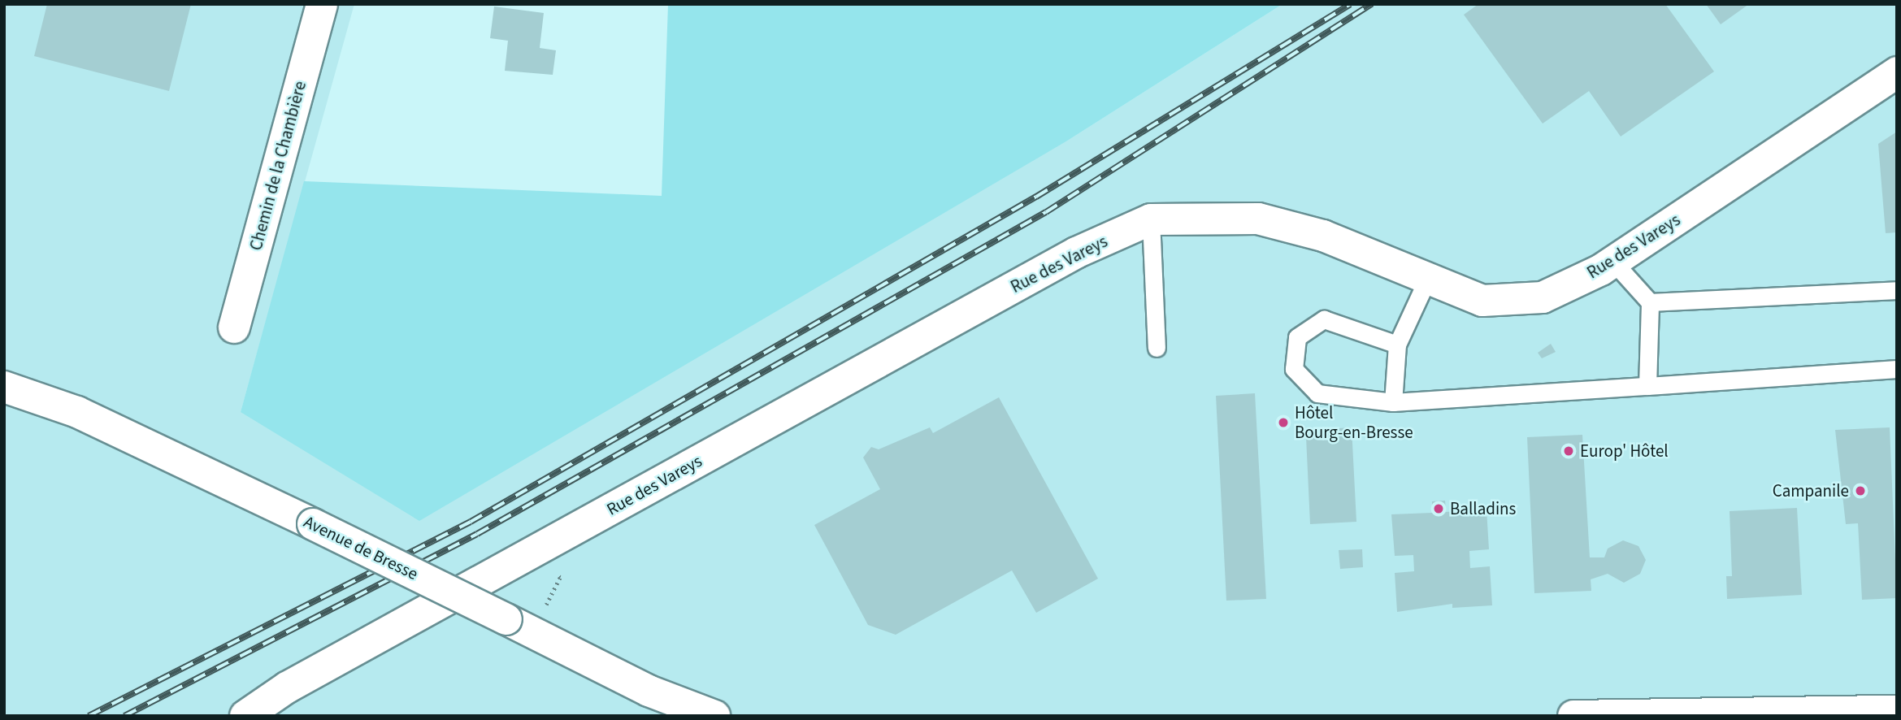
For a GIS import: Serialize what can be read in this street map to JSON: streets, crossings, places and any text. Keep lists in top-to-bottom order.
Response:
{
  "streets": {
    "street": ["Chemin de la Chambière", "Rue des Vareys", "Avenue de Bresse"]
  },
  "places": [
    "Hôtel Bourg-en-Bresse",
    "Europ' Hôtel",
    "Campanile",
    "Balladins"
  ]
}
